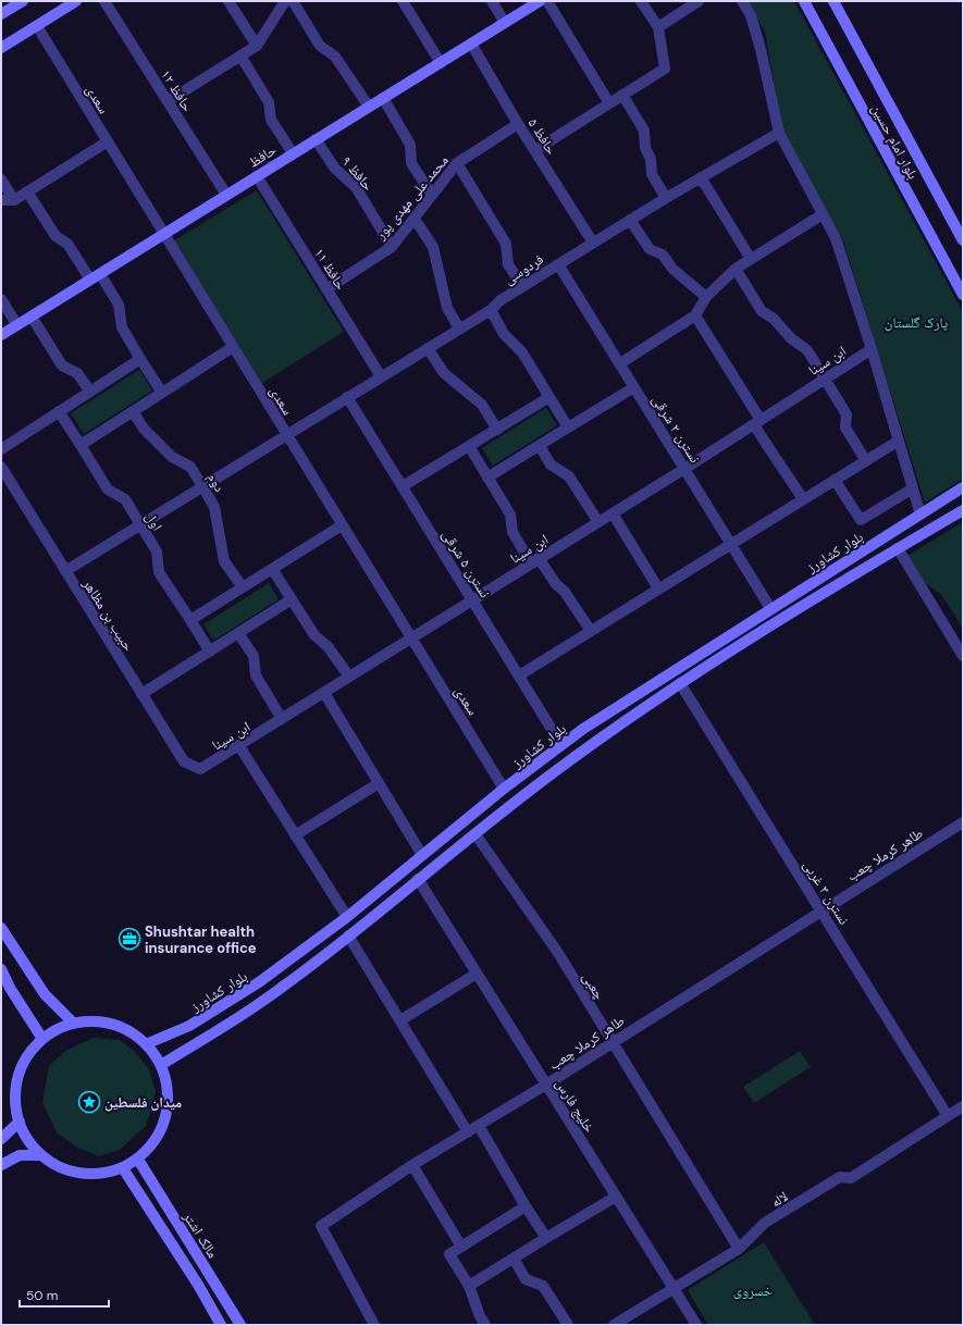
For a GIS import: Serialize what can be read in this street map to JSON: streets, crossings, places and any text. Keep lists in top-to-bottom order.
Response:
{
  "streets": {
    "main road": [
      "بلوار امام حسین",
      "حافظ",
      "بلوار کشاورز",
      "مالک اشتر"
    ],
    "street": [
      "حافظ ۱۲",
      "سعدی",
      "حافظ ۵",
      "حافظ ۹",
      "محمد علی مهدی پور",
      "حافظ ۱۱",
      "فردوسی",
      "ابن سینا",
      "نسترن ۲ شرقی",
      "دوم",
      "اول",
      "نسترن ۵ شرقی",
      "حبیب بن مظاهر",
      "طاهر کرملا چعب",
      "نسترن ۳ غربی",
      "چعبی",
      "خلیج فارس",
      "لاله"
    ]
  },
  "crossings": [
    ["حافظ ۱۲", "حافظ"],
    ["سعدی", "حافظ"],
    ["سعدی", "فردوسی"],
    ["سعدی", "ابن سینا"],
    ["سعدی", "بلوار کشاورز"],
    ["حافظ ۵", "حافظ"],
    ["حافظ ۵", "محمد علی مهدی پور"],
    ["حافظ ۵", "فردوسی"],
    ["حافظ", "حافظ ۹"],
    ["حافظ", "حافظ ۱۱"],
    ["حافظ ۹", "محمد علی مهدی پور"],
    ["محمد علی مهدی پور", "حافظ ۱۱"],
    ["حافظ ۱۱", "فردوسی"],
    ["فردوسی", "نسترن ۲ شرقی"],
    ["فردوسی", "دوم"],
    ["فردوسی", "اول"],
    ["فردوسی", "نسترن ۵ شرقی"],
    ["فردوسی", "حبیب بن مظاهر"],
    ["ابن سینا", "نسترن ۲ شرقی"],
    ["ابن سینا", "نسترن ۵ شرقی"],
    ["ابن سینا", "حبیب بن مظاهر"],
    ["نسترن ۲ شرقی", "بلوار کشاورز"],
    ["بلوار کشاورز", "نسترن ۵ شرقی"],
    ["بلوار کشاورز", "نسترن ۳ غربی"],
    ["بلوار کشاورز", "چعبی"],
    ["بلوار کشاورز", "خلیج فارس"],
    ["بلوار کشاورز", "مالک اشتر"],
    ["طاهر کرملا چعب", "نسترن ۳ غربی"],
    ["طاهر کرملا چعب", "چعبی"],
    ["طاهر کرملا چعب", "خلیج فارس"],
    ["نسترن ۳ غربی", "لاله"],
    ["چعبی", "لاله"],
    ["خلیج فارس", "لاله"]
  ],
  "parks": ["پارک گلستان", "خسروی"],
  "places": {
    "office": ["Shushtar health insurance office"],
    "place": ["میدان فلسطین"]
  },
  "scale_bar": "50 m"
}
